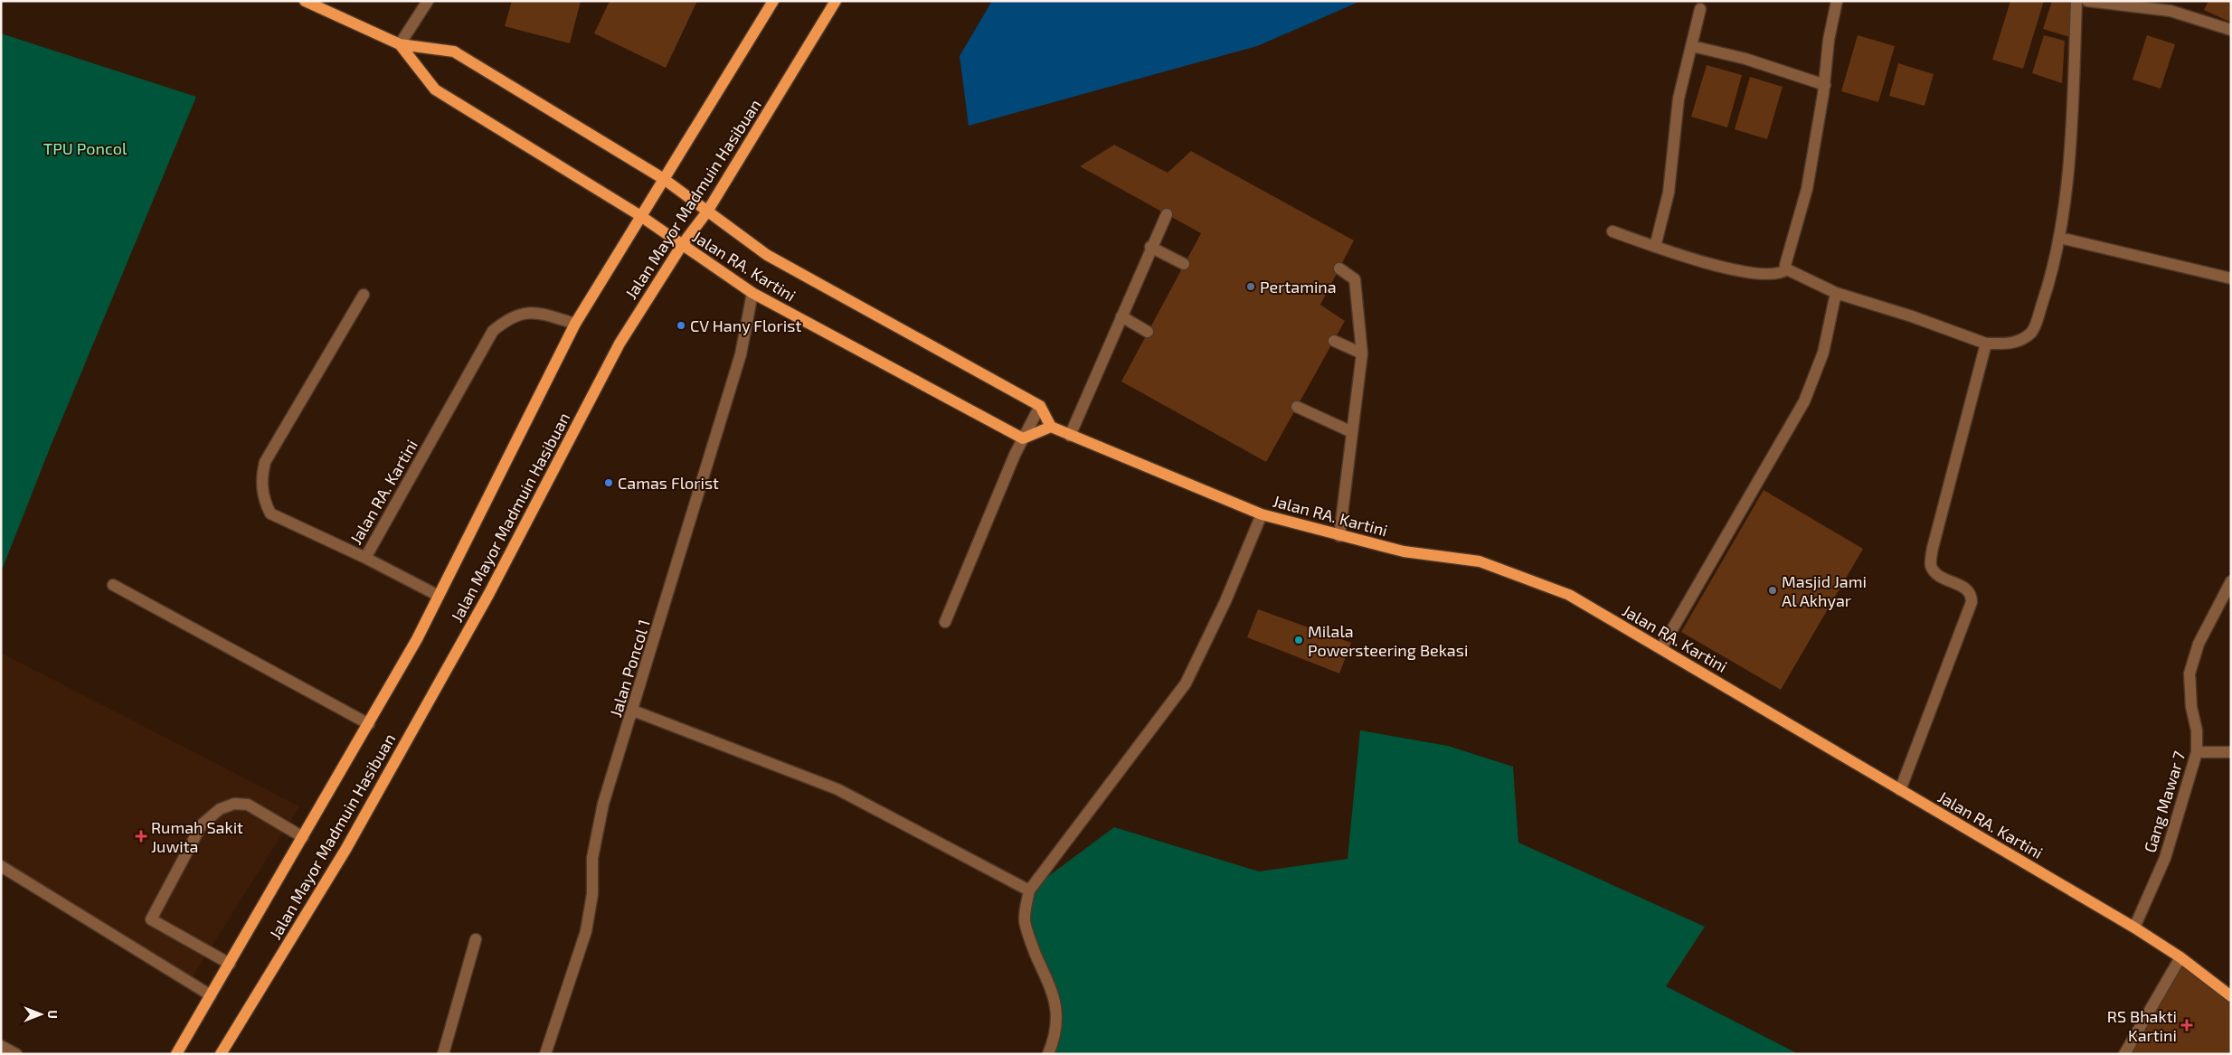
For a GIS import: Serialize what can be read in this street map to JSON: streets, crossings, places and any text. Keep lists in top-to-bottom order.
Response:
{
  "streets": {
    "main road": ["Jalan Mayor Madmuin Hasibuan", "Jalan RA. Kartini"],
    "street": ["Jalan Poncol 1", "Gang Mawar 7"]
  },
  "crossings": [
    ["Jalan Mayor Madmuin Hasibuan", "Jalan RA. Kartini"],
    ["Jalan RA. Kartini", "Jalan Poncol 1"],
    ["Jalan RA. Kartini", "Gang Mawar 7"]
  ],
  "parks": ["TPU Poncol"],
  "places": {
    "other": [
      "Pertamina",
      "CV Hany Florist",
      "Camas Florist",
      "Masjid Jami Al Akhyar",
      "Milala Powersteering Bekasi"
    ],
    "health": ["Rumah Sakit Juwita", "RS Bhakti Kartini"]
  },
  "north": "right"
}
